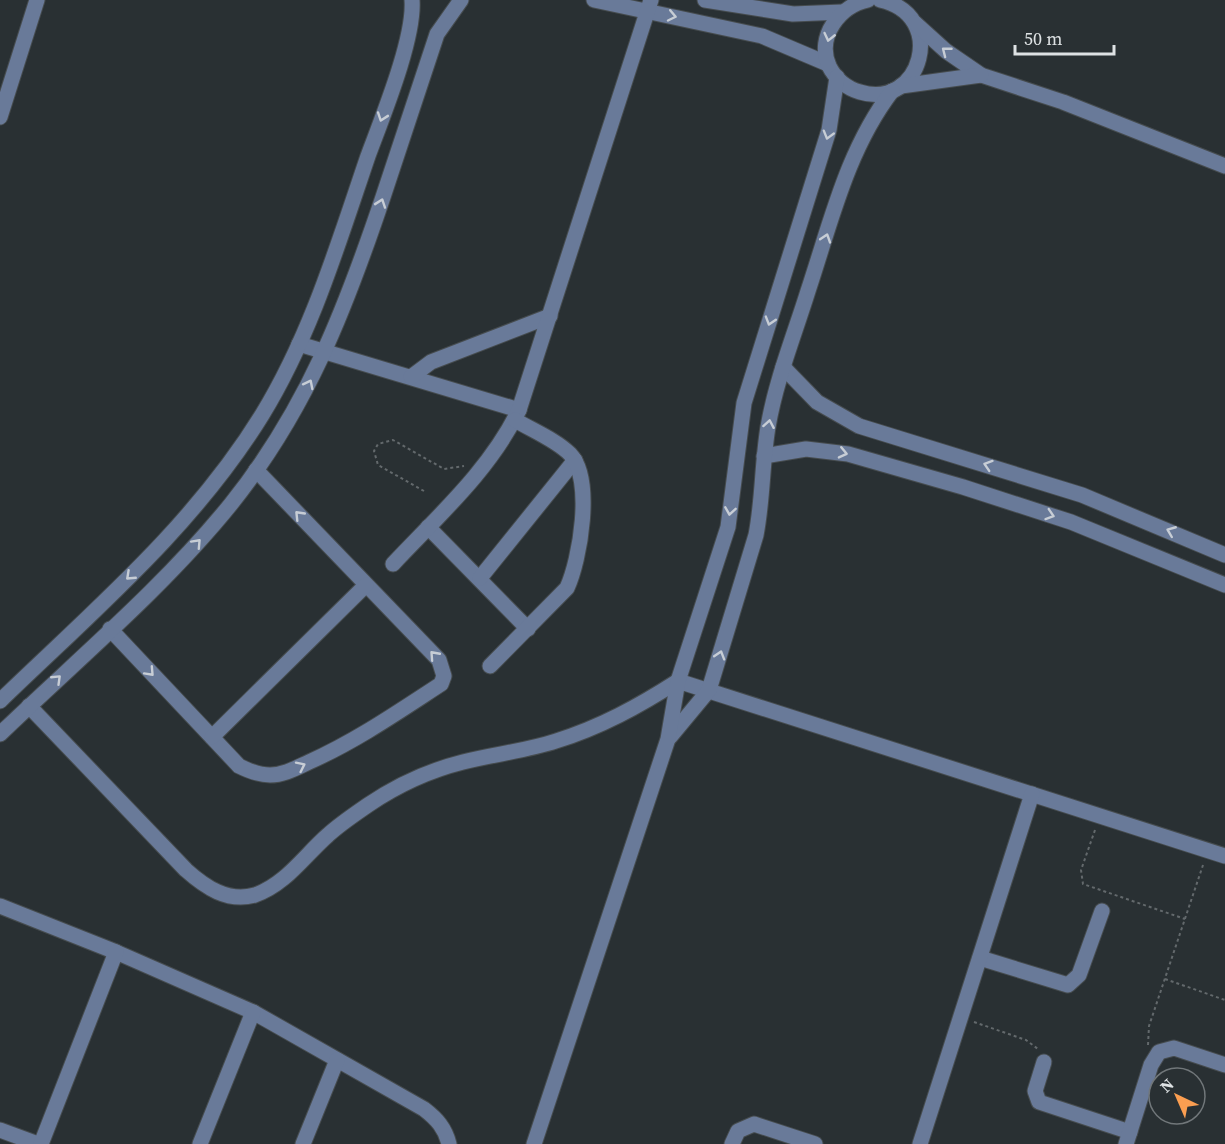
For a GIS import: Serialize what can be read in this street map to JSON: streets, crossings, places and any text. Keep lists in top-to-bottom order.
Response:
{
  "scale_bar": "50 m",
  "north": "top left"
}
